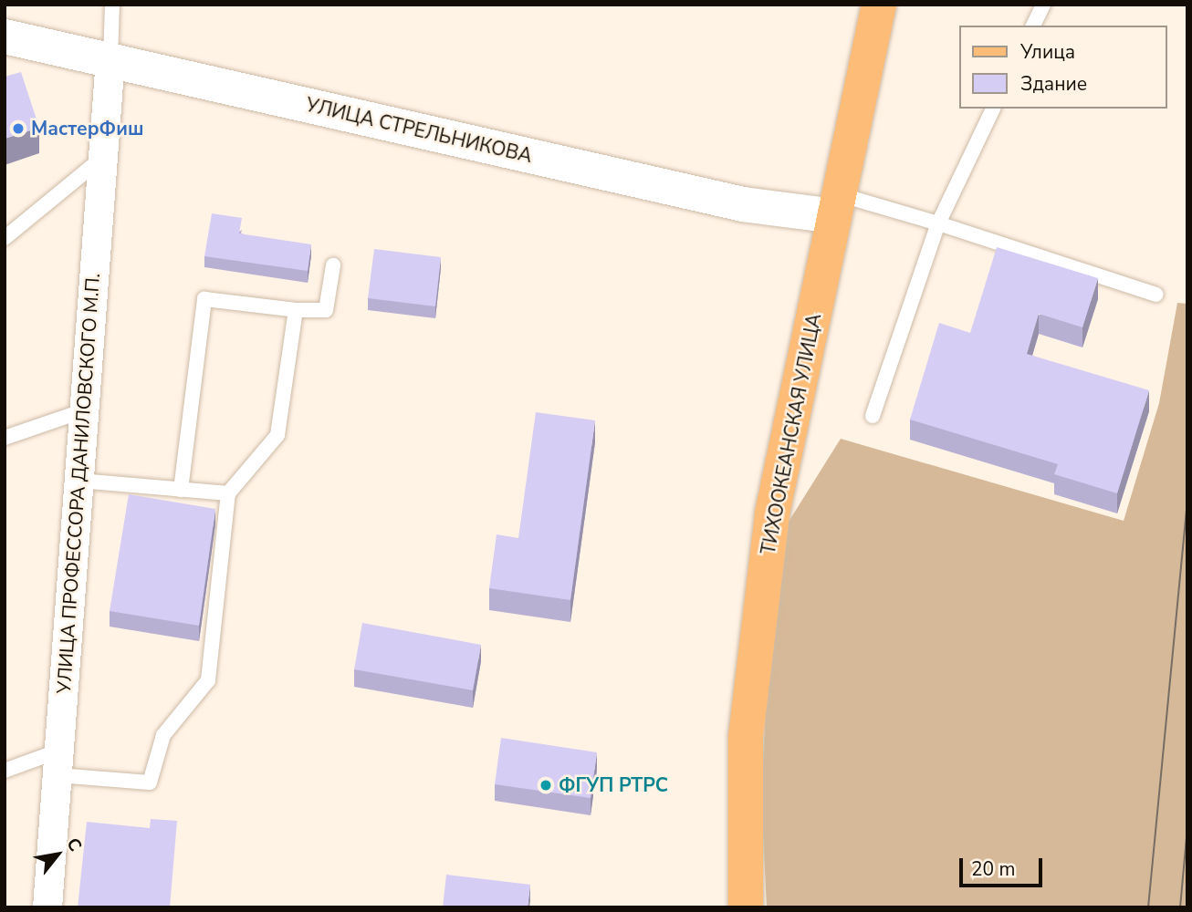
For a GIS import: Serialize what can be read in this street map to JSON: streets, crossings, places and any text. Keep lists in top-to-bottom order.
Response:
{
  "streets": {
    "main road": ["ТИХООКЕАНСКАЯ УЛИЦА"],
    "street": ["УЛИЦА СТРЕЛЬНИКОВА", "УЛИЦА ПРОФЕССОРА ДАНИЛОВСКОГО М.П."]
  },
  "crossings": [
    ["УЛИЦА СТРЕЛЬНИКОВА", "ТИХООКЕАНСКАЯ УЛИЦА"],
    ["УЛИЦА СТРЕЛЬНИКОВА", "УЛИЦА ПРОФЕССОРА ДАНИЛОВСКОГО М.П."]
  ],
  "places": ["МастерФиш", "ФГУП РТРС"],
  "legend": ["Улица", "Здание"],
  "scale_bar": "20 m",
  "north": "top right"
}
